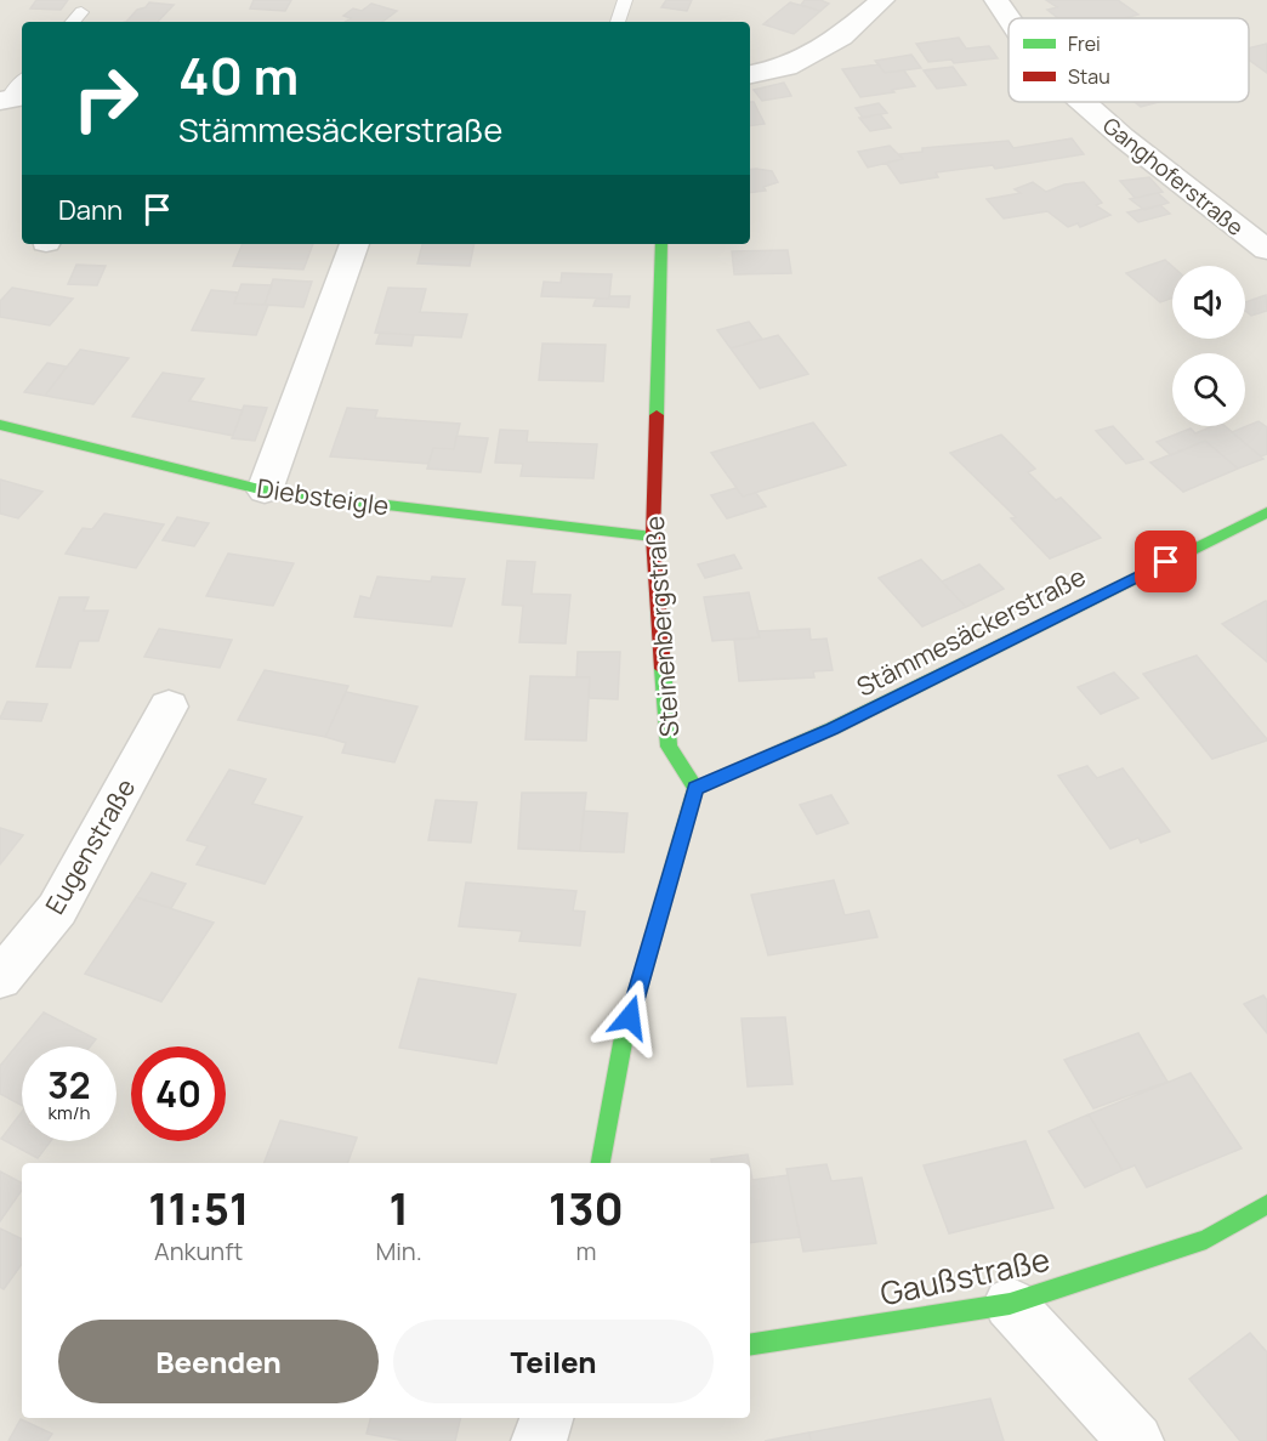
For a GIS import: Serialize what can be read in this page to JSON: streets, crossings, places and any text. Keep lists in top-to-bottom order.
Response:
{
  "streets": {
    "street": [
      "Ganghoferstraße",
      "Diebsteigle",
      "Steinenbergstraße",
      "Stämmesäckerstraße",
      "Eugenstraße",
      "Gaußstraße"
    ]
  },
  "crossings": [
    ["Diebsteigle", "Steinenbergstraße"],
    ["Steinenbergstraße", "Stämmesäckerstraße"]
  ],
  "legend": ["Frei", "Stau"],
  "page": {
    "turn": ["40 m", "Stämmesäckerstraße"],
    "then": "Dann",
    "speed": "32 km/h",
    "limit": "40",
    "eta": [
      "11:51",
      "Ankunft",
      "1",
      "Min.",
      "130",
      "m"
    ],
    "buttons": ["Beenden", "Teilen"]
  }
}
